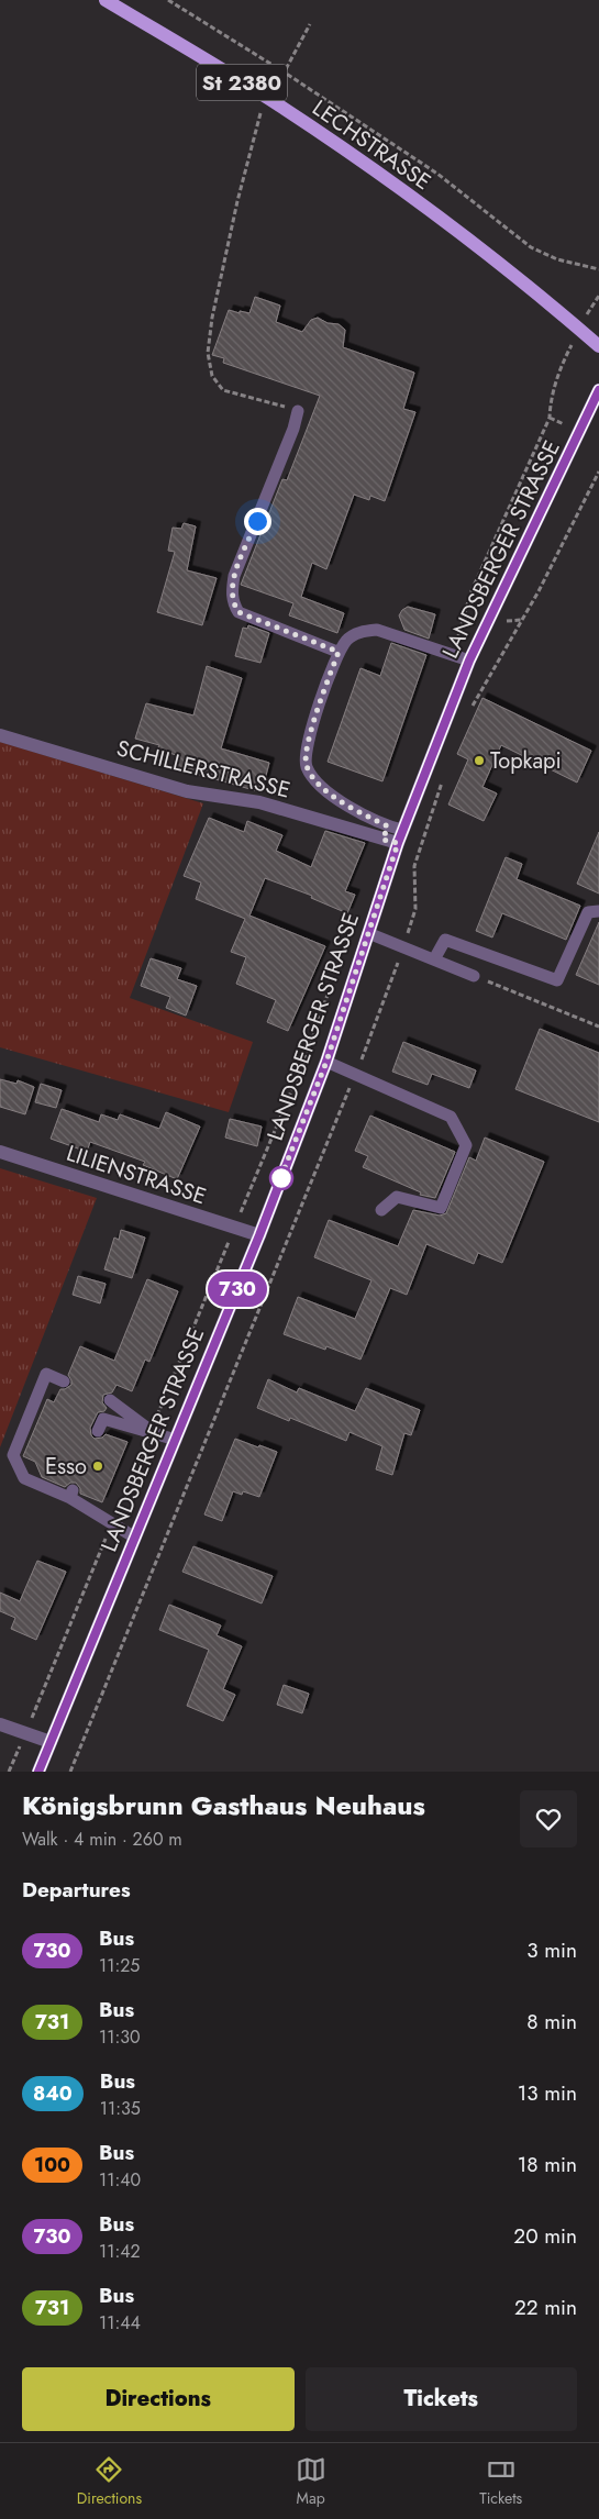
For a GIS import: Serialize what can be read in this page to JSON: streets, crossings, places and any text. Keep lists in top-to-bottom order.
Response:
{
  "streets": {
    "main road": ["St 2380", "LECHSTRASSE"],
    "street": ["LANDSBERGER STRASSE", "SCHILLERSTRASSE", "LILIENSTRASSE"]
  },
  "crossings": [
    ["LANDSBERGER STRASSE", "SCHILLERSTRASSE"],
    ["LANDSBERGER STRASSE", "LILIENSTRASSE"]
  ],
  "places": ["Topkapi", "Esso"],
  "lines": ["bus line 730"],
  "page": {
    "on_map": "730",
    "heading": [
      ["Königsbrunn Gasthaus Neuhaus", "Walk · 4 min · 260 m"],
      "Departures"
    ],
    "list": [
      {
        "mark": "730",
        "name": "Bus",
        "note": "11:25",
        "value": "3 min"
      },
      {
        "mark": "731",
        "name": "Bus",
        "note": "11:30",
        "value": "8 min"
      },
      {
        "mark": "840",
        "name": "Bus",
        "note": "11:35",
        "value": "13 min"
      },
      {
        "mark": "100",
        "name": "Bus",
        "note": "11:40",
        "value": "18 min"
      },
      {
        "mark": "730",
        "name": "Bus",
        "note": "11:42",
        "value": "20 min"
      },
      {
        "mark": "731",
        "name": "Bus",
        "note": "11:44",
        "value": "22 min"
      }
    ],
    "buttons": ["Directions", "Tickets"],
    "tabs": ["Directions", "Map", "Tickets"]
  }
}
